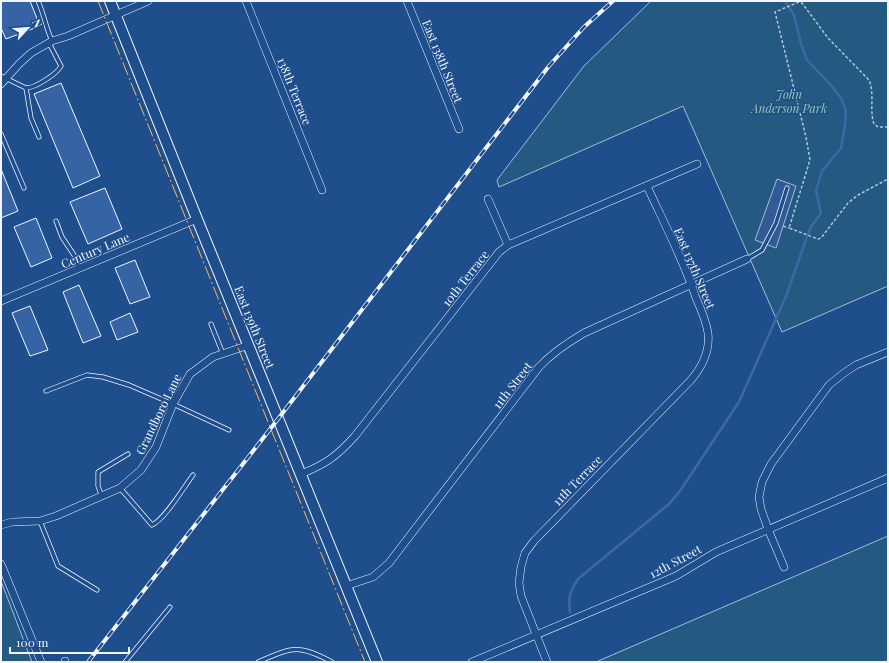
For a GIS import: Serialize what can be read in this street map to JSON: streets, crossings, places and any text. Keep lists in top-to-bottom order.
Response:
{
  "streets": {
    "street": [
      "East 138th Street",
      "138th Terrace",
      "Century Lane",
      "East 137th Street",
      "10th Terrace",
      "East 139th Street",
      "11th Street",
      "Grandboro Lane",
      "11th Terrace",
      "12th Street"
    ]
  },
  "crossings": [
    ["Century Lane", "East 139th Street"],
    ["East 137th Street", "10th Terrace"],
    ["East 137th Street", "11th Street"],
    ["East 137th Street", "11th Terrace"],
    ["10th Terrace", "East 139th Street"],
    ["East 139th Street", "11th Street"],
    ["East 139th Street", "Grandboro Lane"],
    ["11th Terrace", "12th Street"]
  ],
  "parks": ["John Anderson Park"],
  "scale_bar": "100 m",
  "north": "top right"
}
